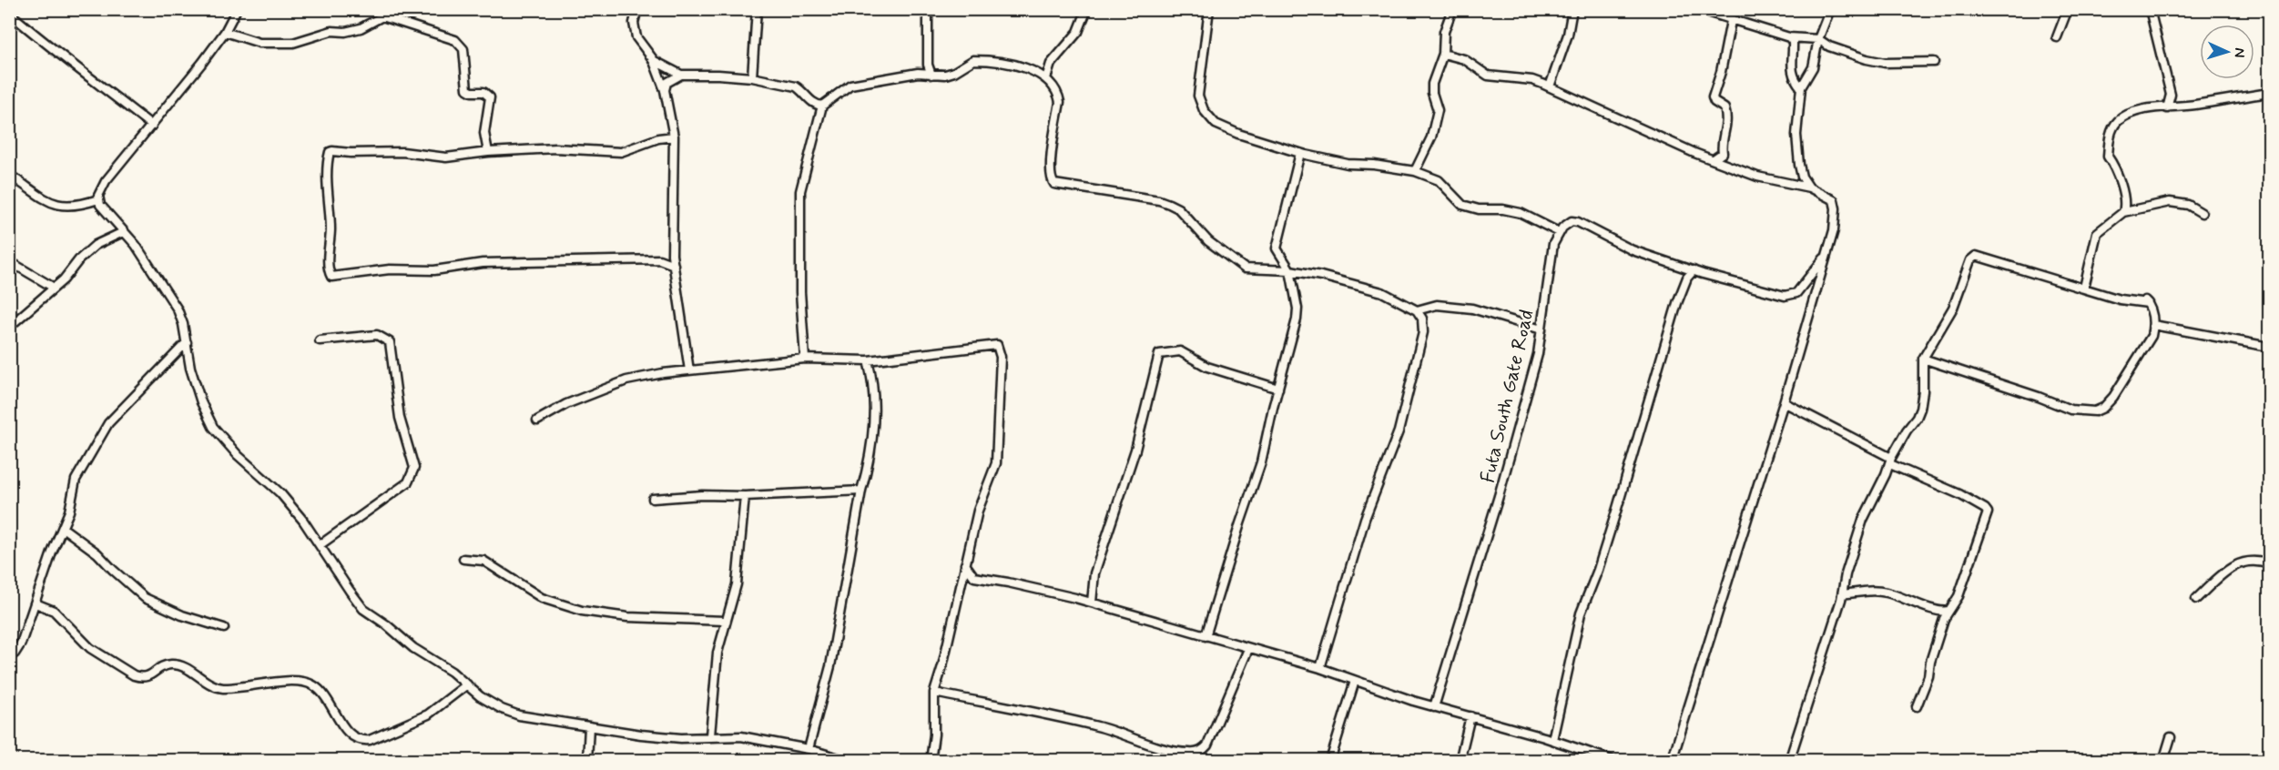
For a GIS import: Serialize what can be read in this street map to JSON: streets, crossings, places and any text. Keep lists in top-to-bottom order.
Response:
{
  "streets": {
    "street": ["Futa South Gate Road"]
  },
  "north": "right"
}
